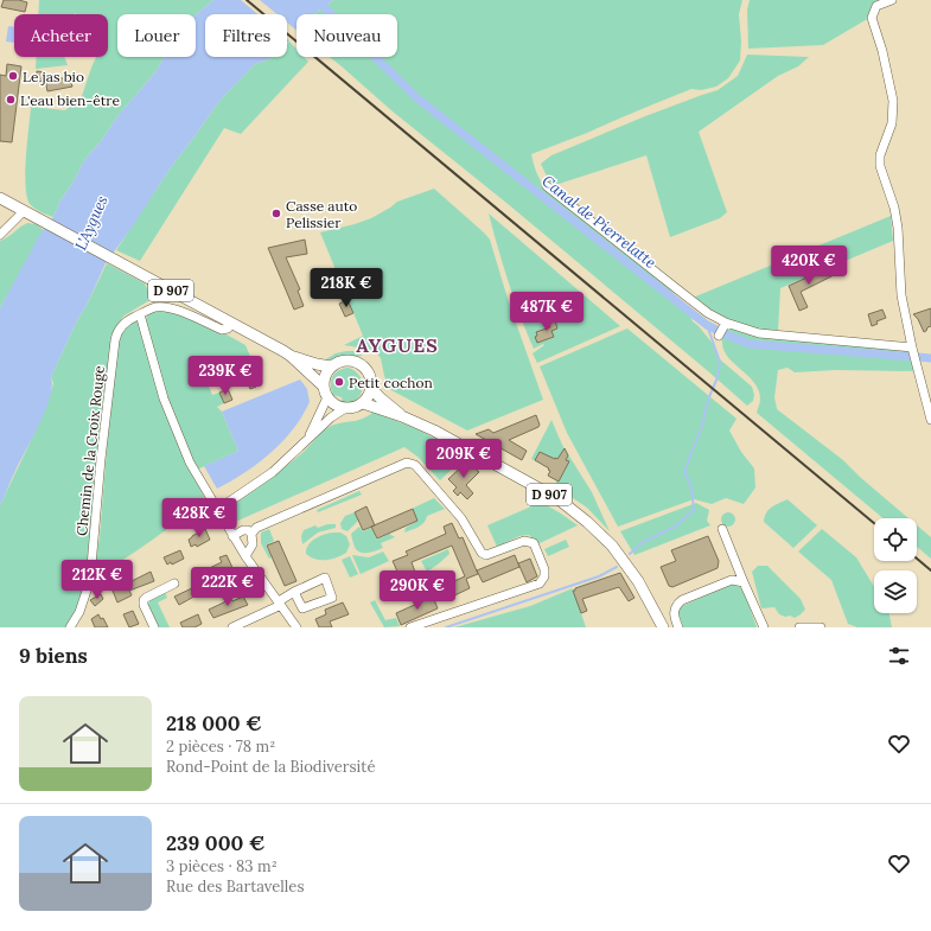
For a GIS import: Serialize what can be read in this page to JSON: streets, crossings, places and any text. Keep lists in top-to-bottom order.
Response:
{
  "streets": {
    "main road": ["D 907"],
    "street": ["Chemin de la Croix Rouge"]
  },
  "crossings": [
    ["D 907", "Chemin de la Croix Rouge"]
  ],
  "districts": ["AYGUES"],
  "water": ["Canal de Pierrelatte", "L'Aygues"],
  "places": [
    "Le jas bio",
    "L'eau bien-être",
    "Casse auto Pelissier",
    "Petit cochon"
  ],
  "page": {
    "chip": [
      "Acheter",
      "Louer",
      "Filtres",
      "Nouveau"
    ],
    "price": [
      "420K €",
      "218K €",
      "487K €",
      "239K €",
      "209K €",
      "428K €",
      "212K €",
      "222K €",
      "290K €"
    ],
    "heading": "9 biens",
    "list": [
      {
        "name": "218 000 €",
        "note": "2 pièces · 78 m² · Rond-Point de la Biodiversité"
      },
      {
        "name": "239 000 €",
        "note": "3 pièces · 83 m² · Rue des Bartavelles"
      }
    ]
  }
}
